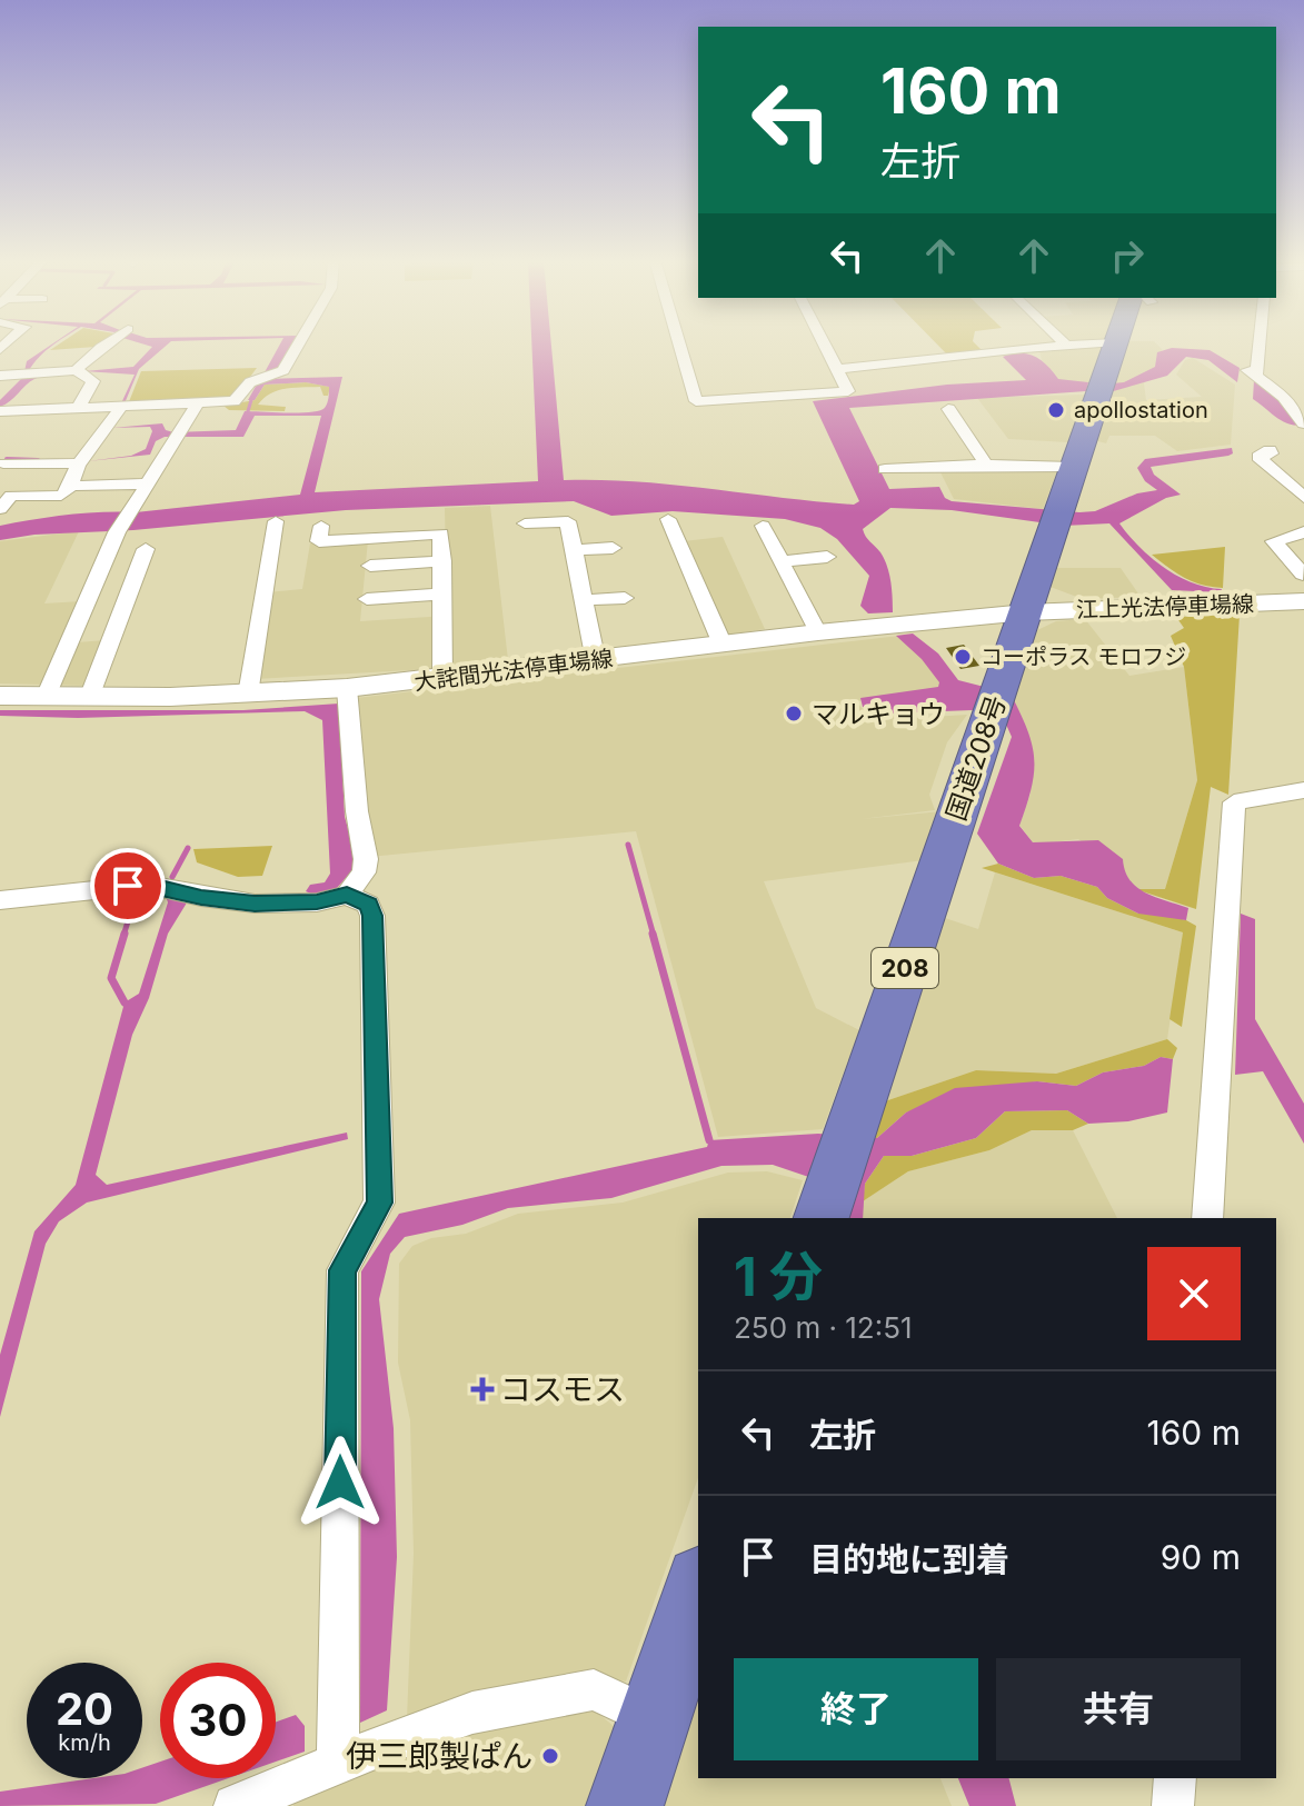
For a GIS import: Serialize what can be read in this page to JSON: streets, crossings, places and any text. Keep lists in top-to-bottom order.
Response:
{
  "streets": {
    "highway": ["国道208号", "208"],
    "main road": ["江上光法停車場線", "大詫間光法停車場線"]
  },
  "crossings": [
    ["江上光法停車場線", "大詫間光法停車場線"],
    ["江上光法停車場線", "国道208号"],
    ["大詫間光法停車場線", "国道208号"]
  ],
  "places": {
    "other": [
      "apollostation",
      "コーポラス モロフジ",
      "マルキョウ",
      "伊三郎製ぱん"
    ],
    "health": ["コスモス"]
  },
  "page": {
    "turn": ["160 m", "左折"],
    "heading": ["1 分", "250 m · 12:51"],
    "list": [
      {
        "name": "左折",
        "value": "160 m"
      },
      {
        "name": "目的地に到着",
        "value": "90 m"
      }
    ],
    "buttons": ["終了", "共有"],
    "speed": "20 km/h",
    "limit": "30"
  }
}
